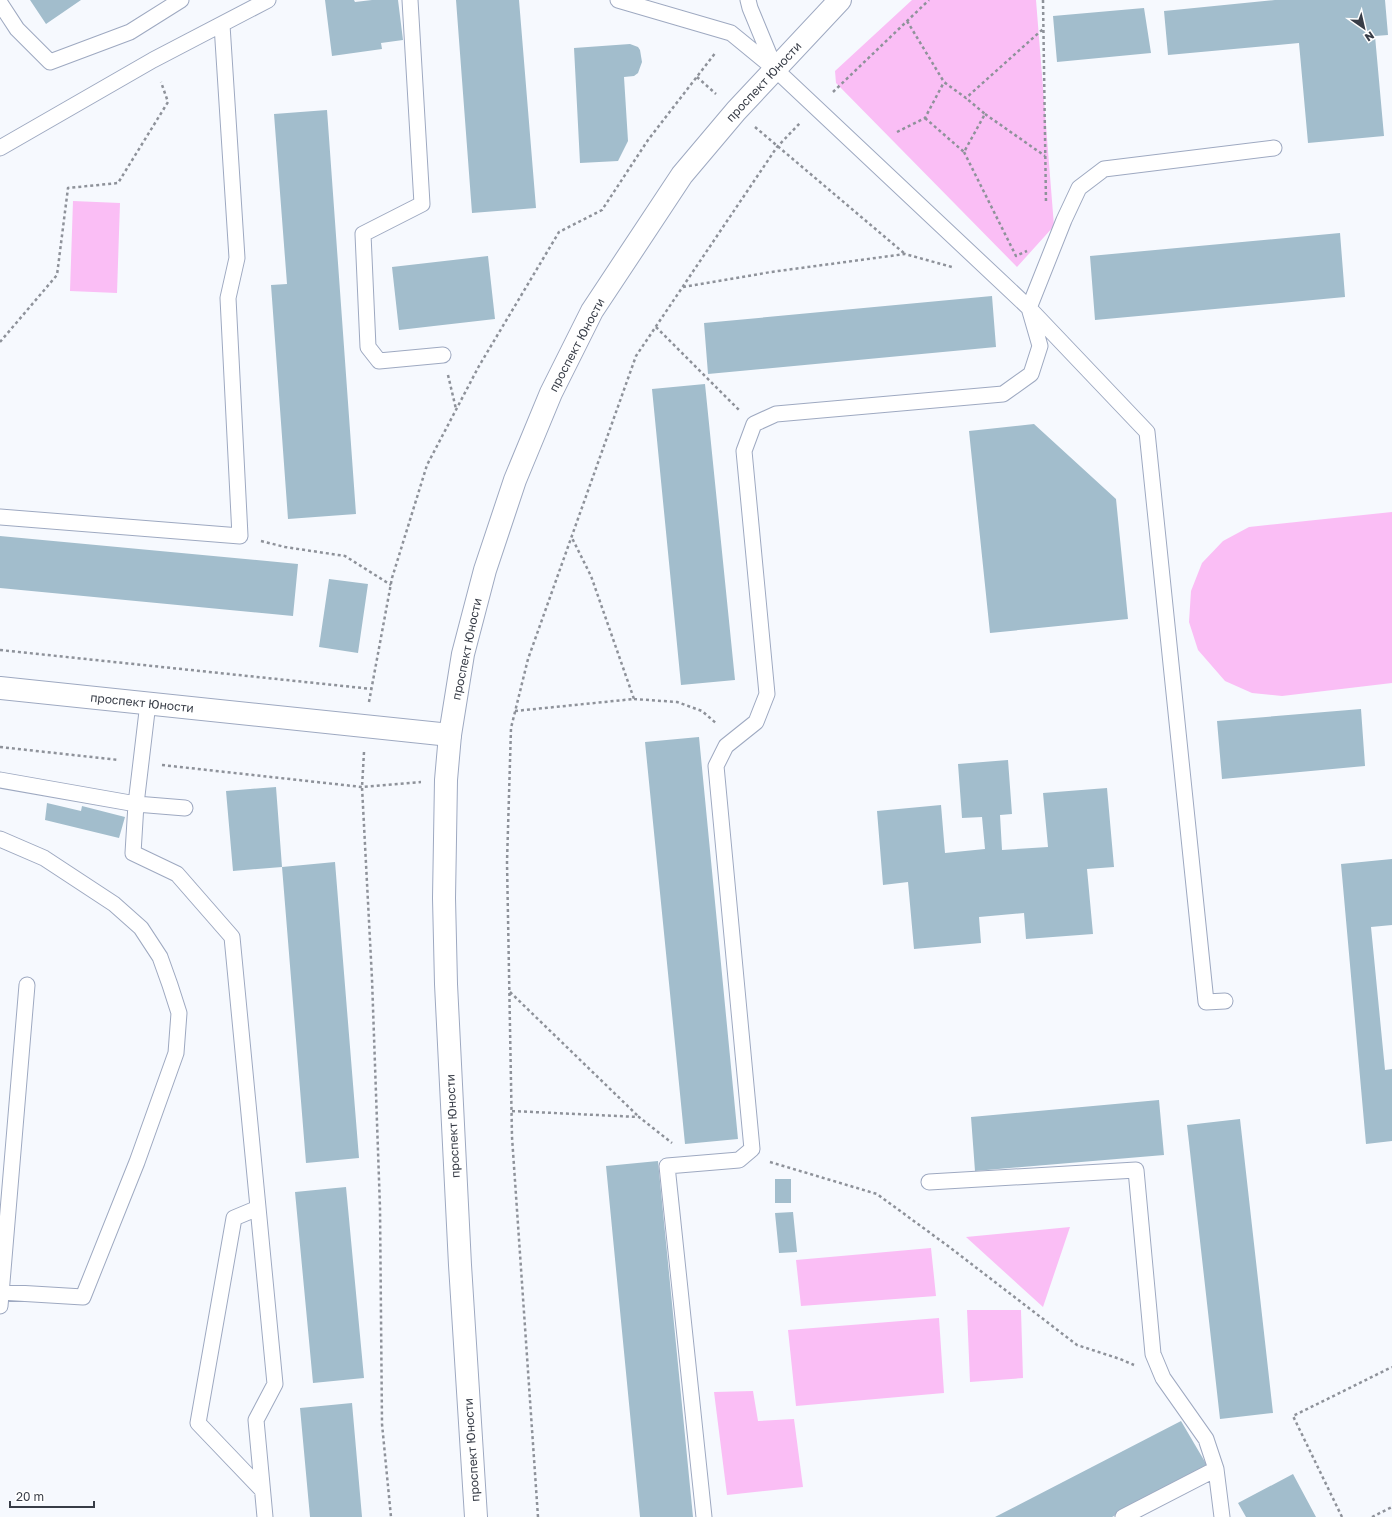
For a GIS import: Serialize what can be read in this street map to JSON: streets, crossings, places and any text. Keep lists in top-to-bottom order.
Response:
{
  "streets": {
    "main road": ["проспект Юности"]
  },
  "scale_bar": "20 m",
  "north": "bottom right"
}
